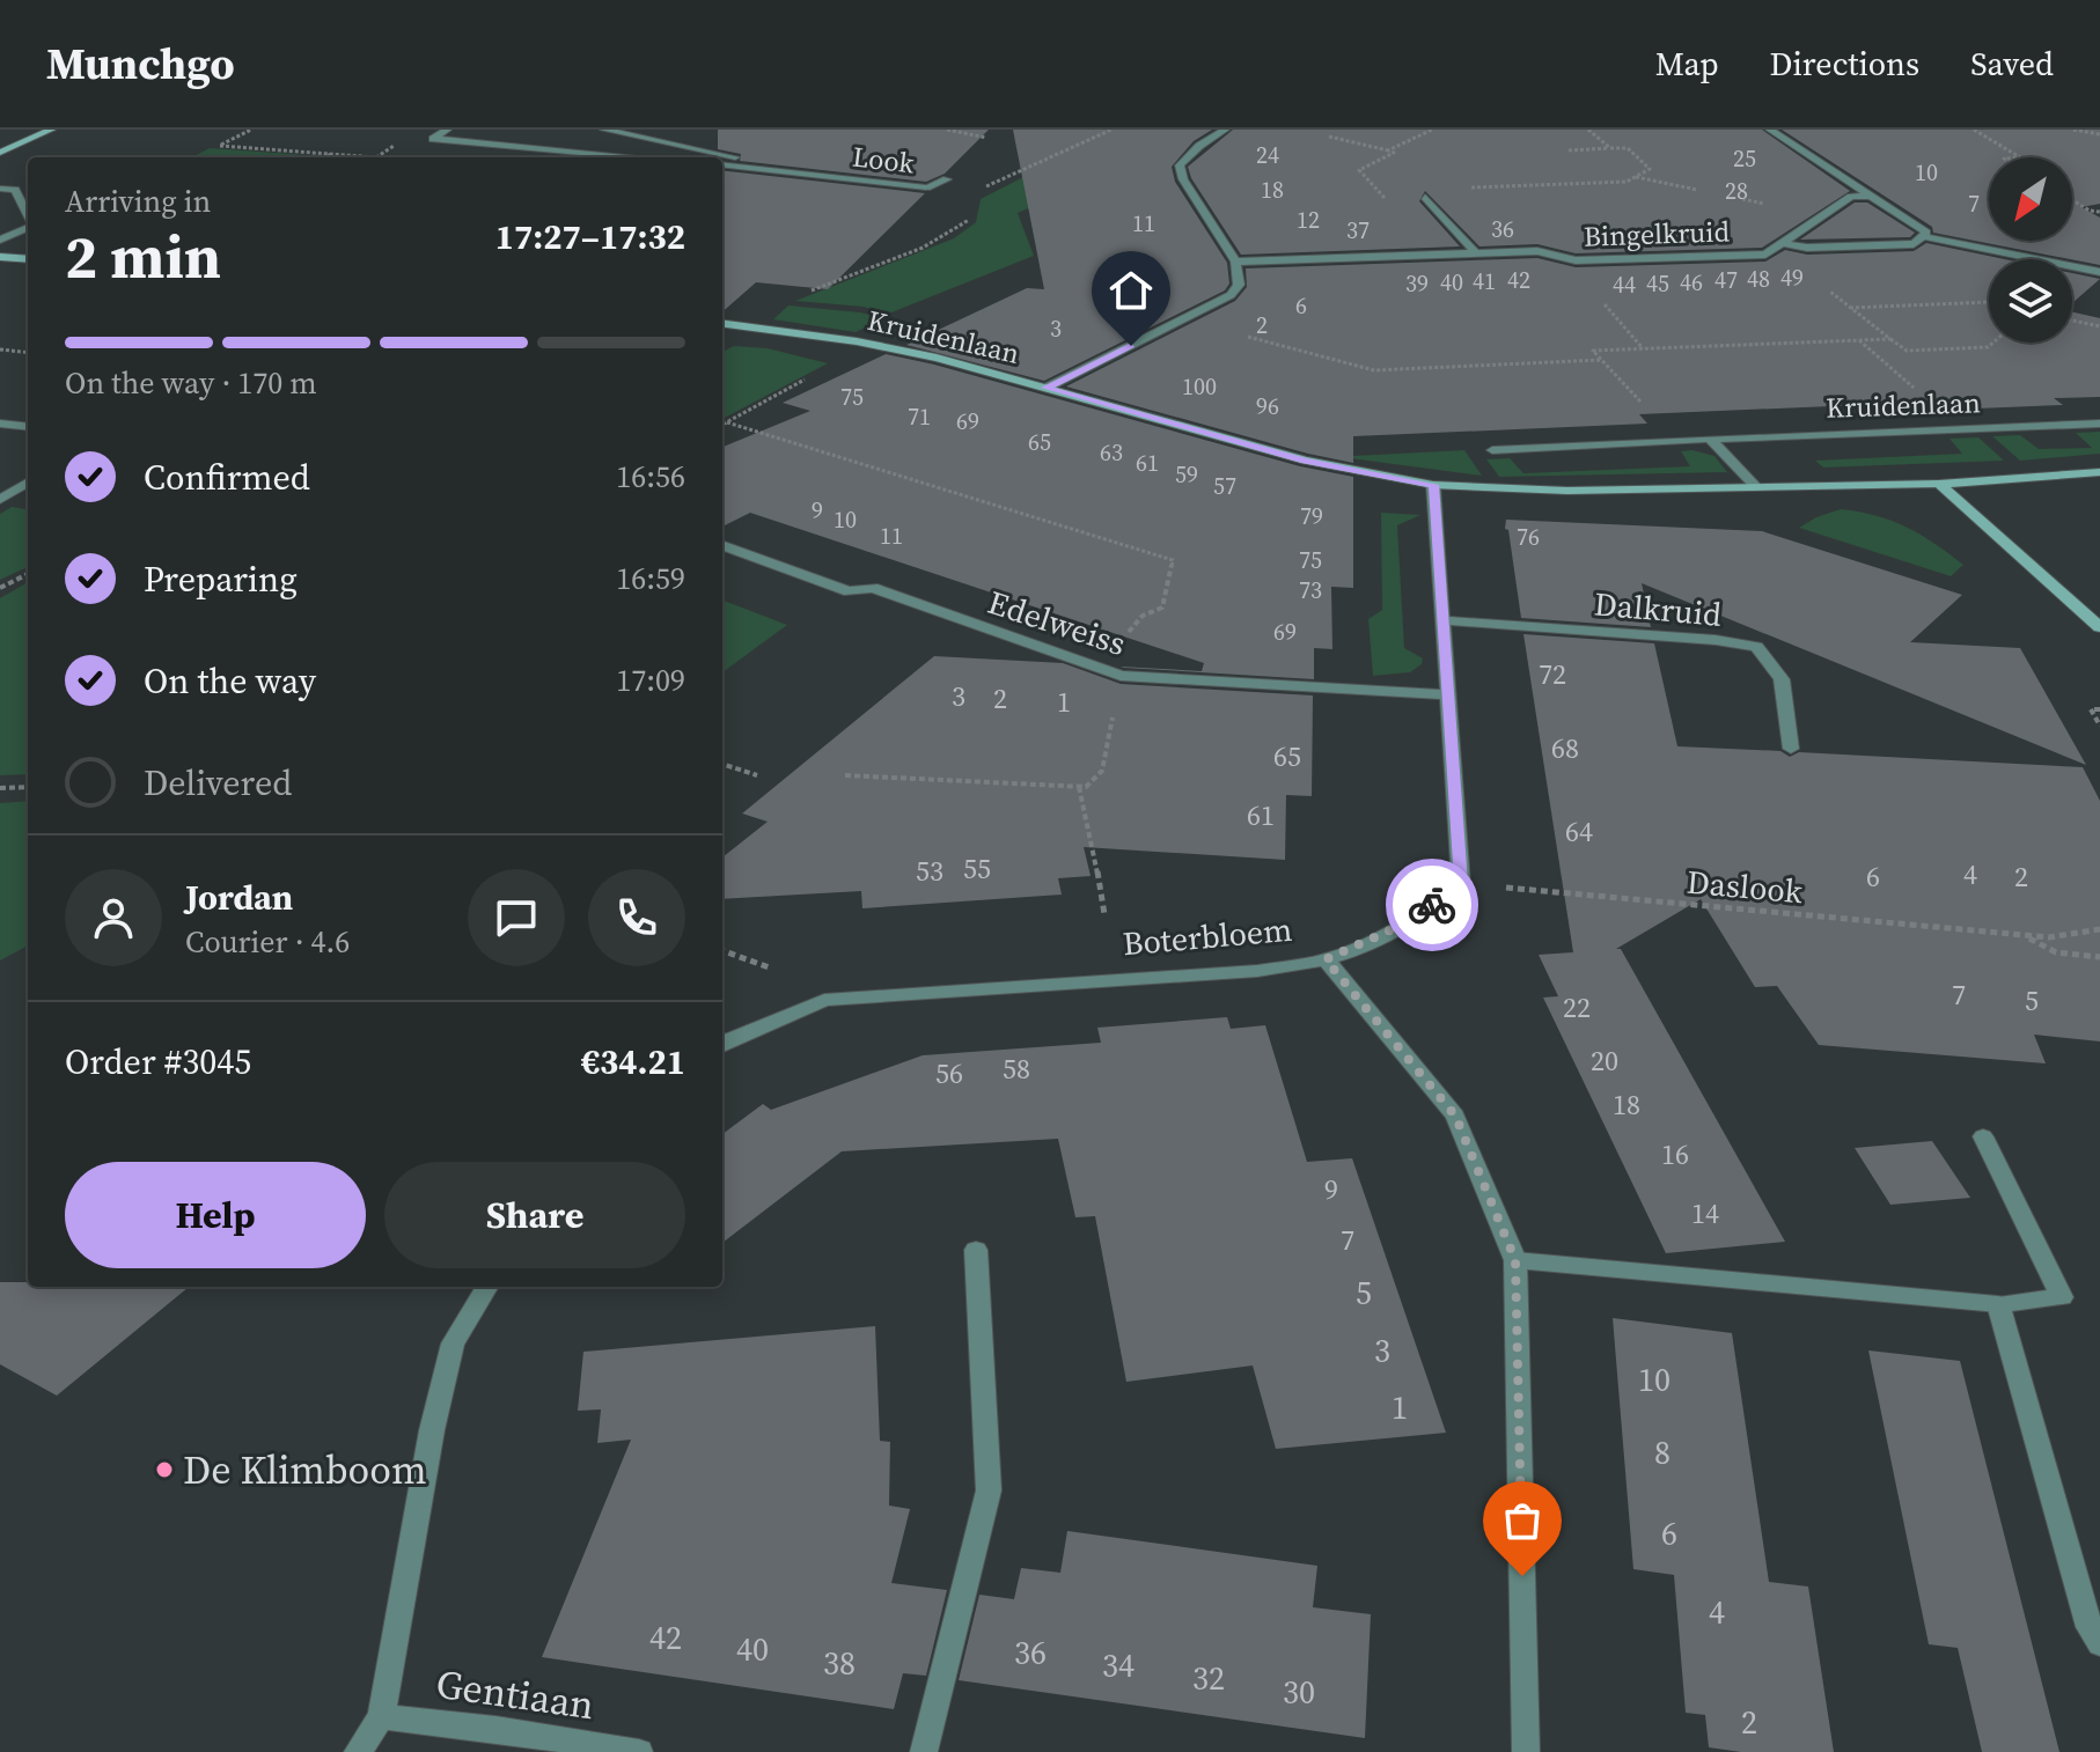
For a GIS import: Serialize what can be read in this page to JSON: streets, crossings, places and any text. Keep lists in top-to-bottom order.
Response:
{
  "streets": {
    "street": [
      "Look",
      "Bingelkruid",
      "Kruidenlaan",
      "Dalkruid",
      "Edelweiss",
      "Boterbloem",
      "Gentiaan"
    ],
    "path": ["Daslook"]
  },
  "crossings": [
    ["Daslook", "Boterbloem"]
  ],
  "places": ["De Klimboom"],
  "house_numbers": [
    "24",
    "25",
    "10",
    "18",
    "28",
    "7",
    "12",
    "11",
    "36",
    "37",
    "49",
    "48",
    "42",
    "47",
    "41",
    "40",
    "46",
    "39",
    "45",
    "44",
    "6",
    "2",
    "3",
    "100",
    "75",
    "96",
    "71",
    "69",
    "65",
    "63",
    "61",
    "59",
    "57",
    "9",
    "79",
    "10",
    "11",
    "76",
    "75",
    "73",
    "69",
    "72",
    "3",
    "2",
    "1",
    "68",
    "65",
    "61",
    "64",
    "55",
    "53",
    "4",
    "6",
    "2",
    "7",
    "5",
    "22",
    "20",
    "58",
    "56",
    "18",
    "16",
    "9",
    "14",
    "7",
    "5",
    "3",
    "10",
    "1",
    "8",
    "6",
    "4",
    "42",
    "40",
    "36",
    "38",
    "34",
    "32",
    "30",
    "2"
  ],
  "north": "bottom left",
  "page": {
    "header": "Munchgo",
    "nav": ["Map", "Directions", "Saved"],
    "heading": ["2 min", "Arriving in", "17:27–17:32"],
    "panel": [
      "Jordan",
      "Courier · 4.6",
      "Order #3045",
      "€34.21"
    ],
    "bar": "On the way · 170 m",
    "list": [
      ["Confirmed", "16:56"],
      ["Preparing", "16:59"],
      ["On the way", "17:09"],
      "Delivered"
    ],
    "buttons": ["Help", "Share"]
  }
}
